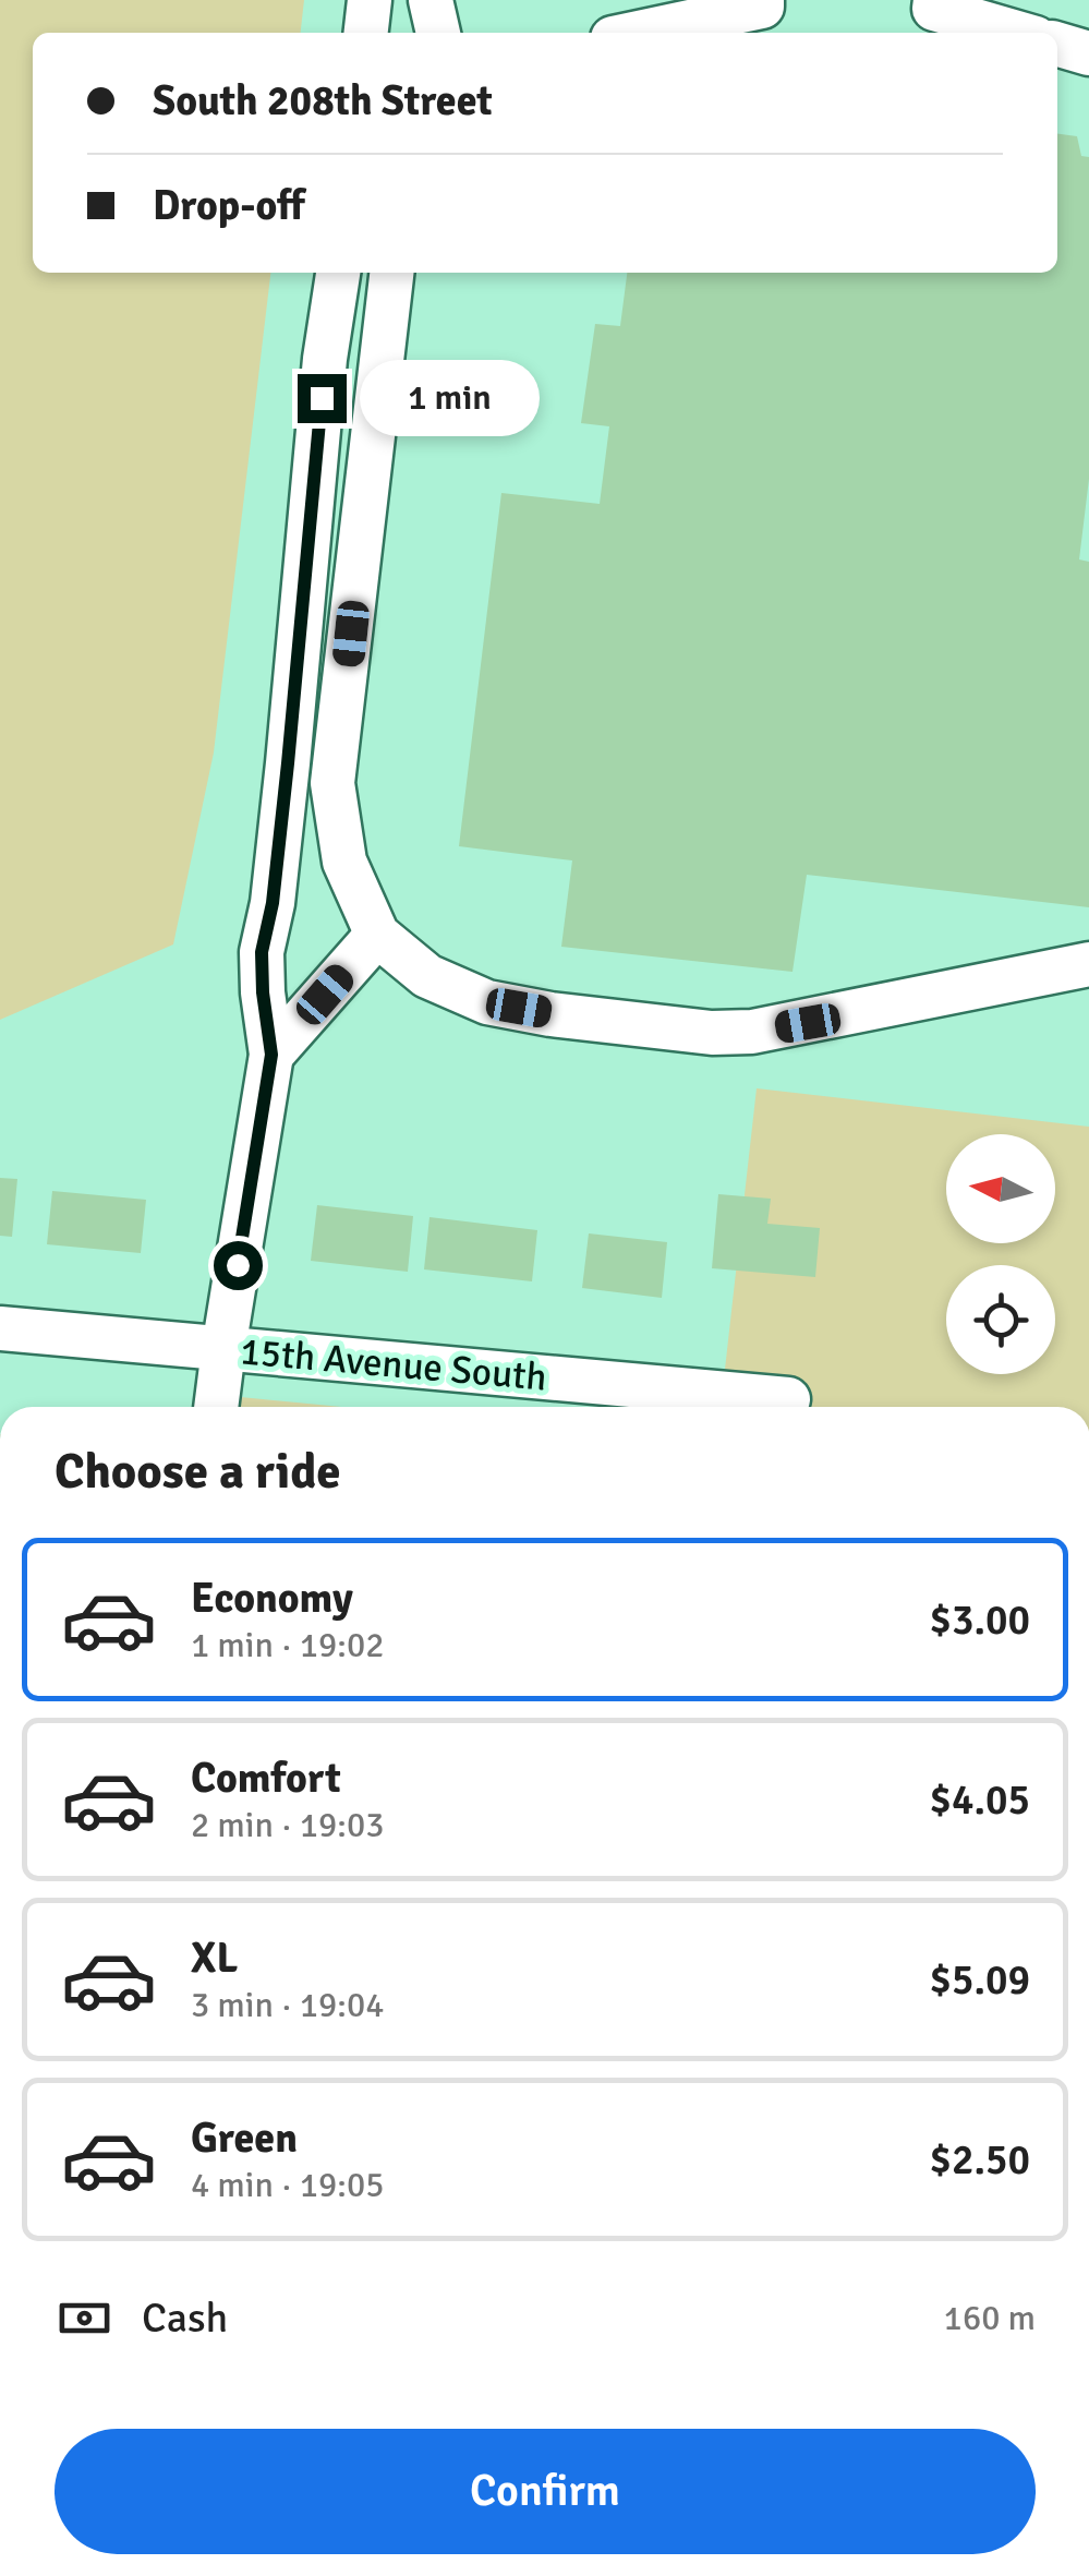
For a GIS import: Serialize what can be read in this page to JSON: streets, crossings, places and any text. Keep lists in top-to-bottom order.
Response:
{
  "streets": {
    "street": ["15th Avenue South"]
  },
  "north": "left",
  "page": {
    "banner": ["South 208th Street", "Drop-off"],
    "bubble": "1 min",
    "heading": "Choose a ride",
    "list": [
      {
        "name": "Economy",
        "note": "1 min · 19:02",
        "value": "$3.00"
      },
      {
        "name": "Comfort",
        "note": "2 min · 19:03",
        "value": "$4.05"
      },
      {
        "name": "XL",
        "note": "3 min · 19:04",
        "value": "$5.09"
      },
      {
        "name": "Green",
        "note": "4 min · 19:05",
        "value": "$2.50"
      }
    ],
    "pay": ["Cash", "160 m"],
    "buttons": "Confirm"
  }
}
